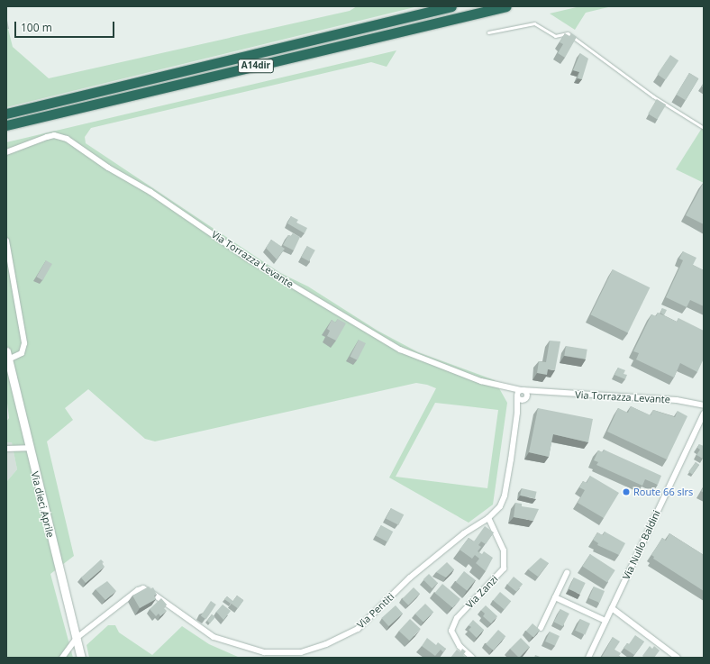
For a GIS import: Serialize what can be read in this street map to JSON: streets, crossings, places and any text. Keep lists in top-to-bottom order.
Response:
{
  "streets": {
    "highway": ["A14dir"],
    "main road": ["Via dieci Aprile"],
    "street": [
      "Via Torrazza Levante",
      "Via Nullo Baldini",
      "Via Zanzi",
      "Via Pentiti"
    ]
  },
  "crossings": [
    ["Via Torrazza Levante", "Via Pentiti"],
    ["Via dieci Aprile", "Via Pentiti"],
    ["Via Zanzi", "Via Pentiti"]
  ],
  "places": ["Route 66 slrs"],
  "scale_bar": "100 m"
}
